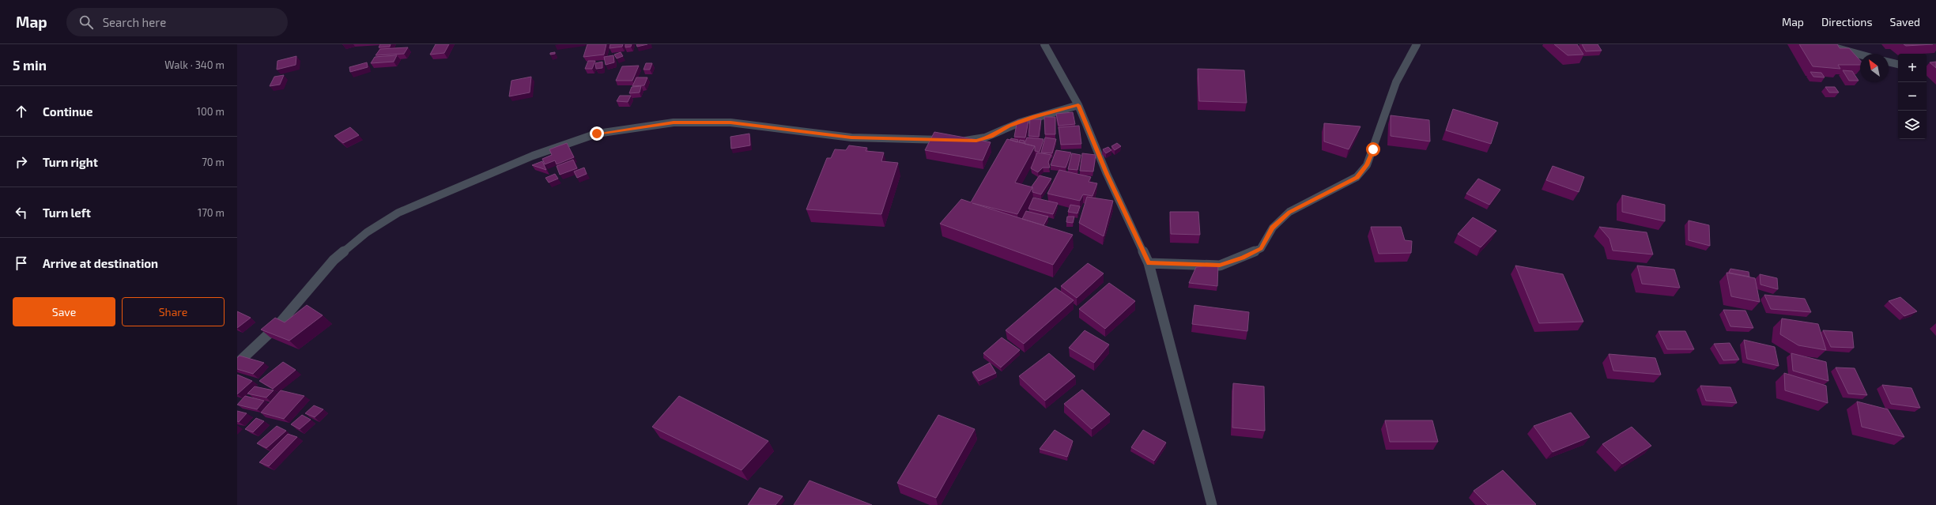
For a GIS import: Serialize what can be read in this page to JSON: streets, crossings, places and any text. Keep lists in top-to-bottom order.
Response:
{
  "north": "top left",
  "page": {
    "header": "Map",
    "search": "Search here",
    "nav": ["Map", "Directions", "Saved"],
    "heading": ["5 min", "Walk · 340 m"],
    "map_buttons": ["+", "−"],
    "list": [
      ["Continue", "100 m"],
      ["Turn right", "70 m"],
      ["Turn left", "170 m"],
      "Arrive at destination"
    ],
    "buttons": ["Save", "Share"]
  }
}
